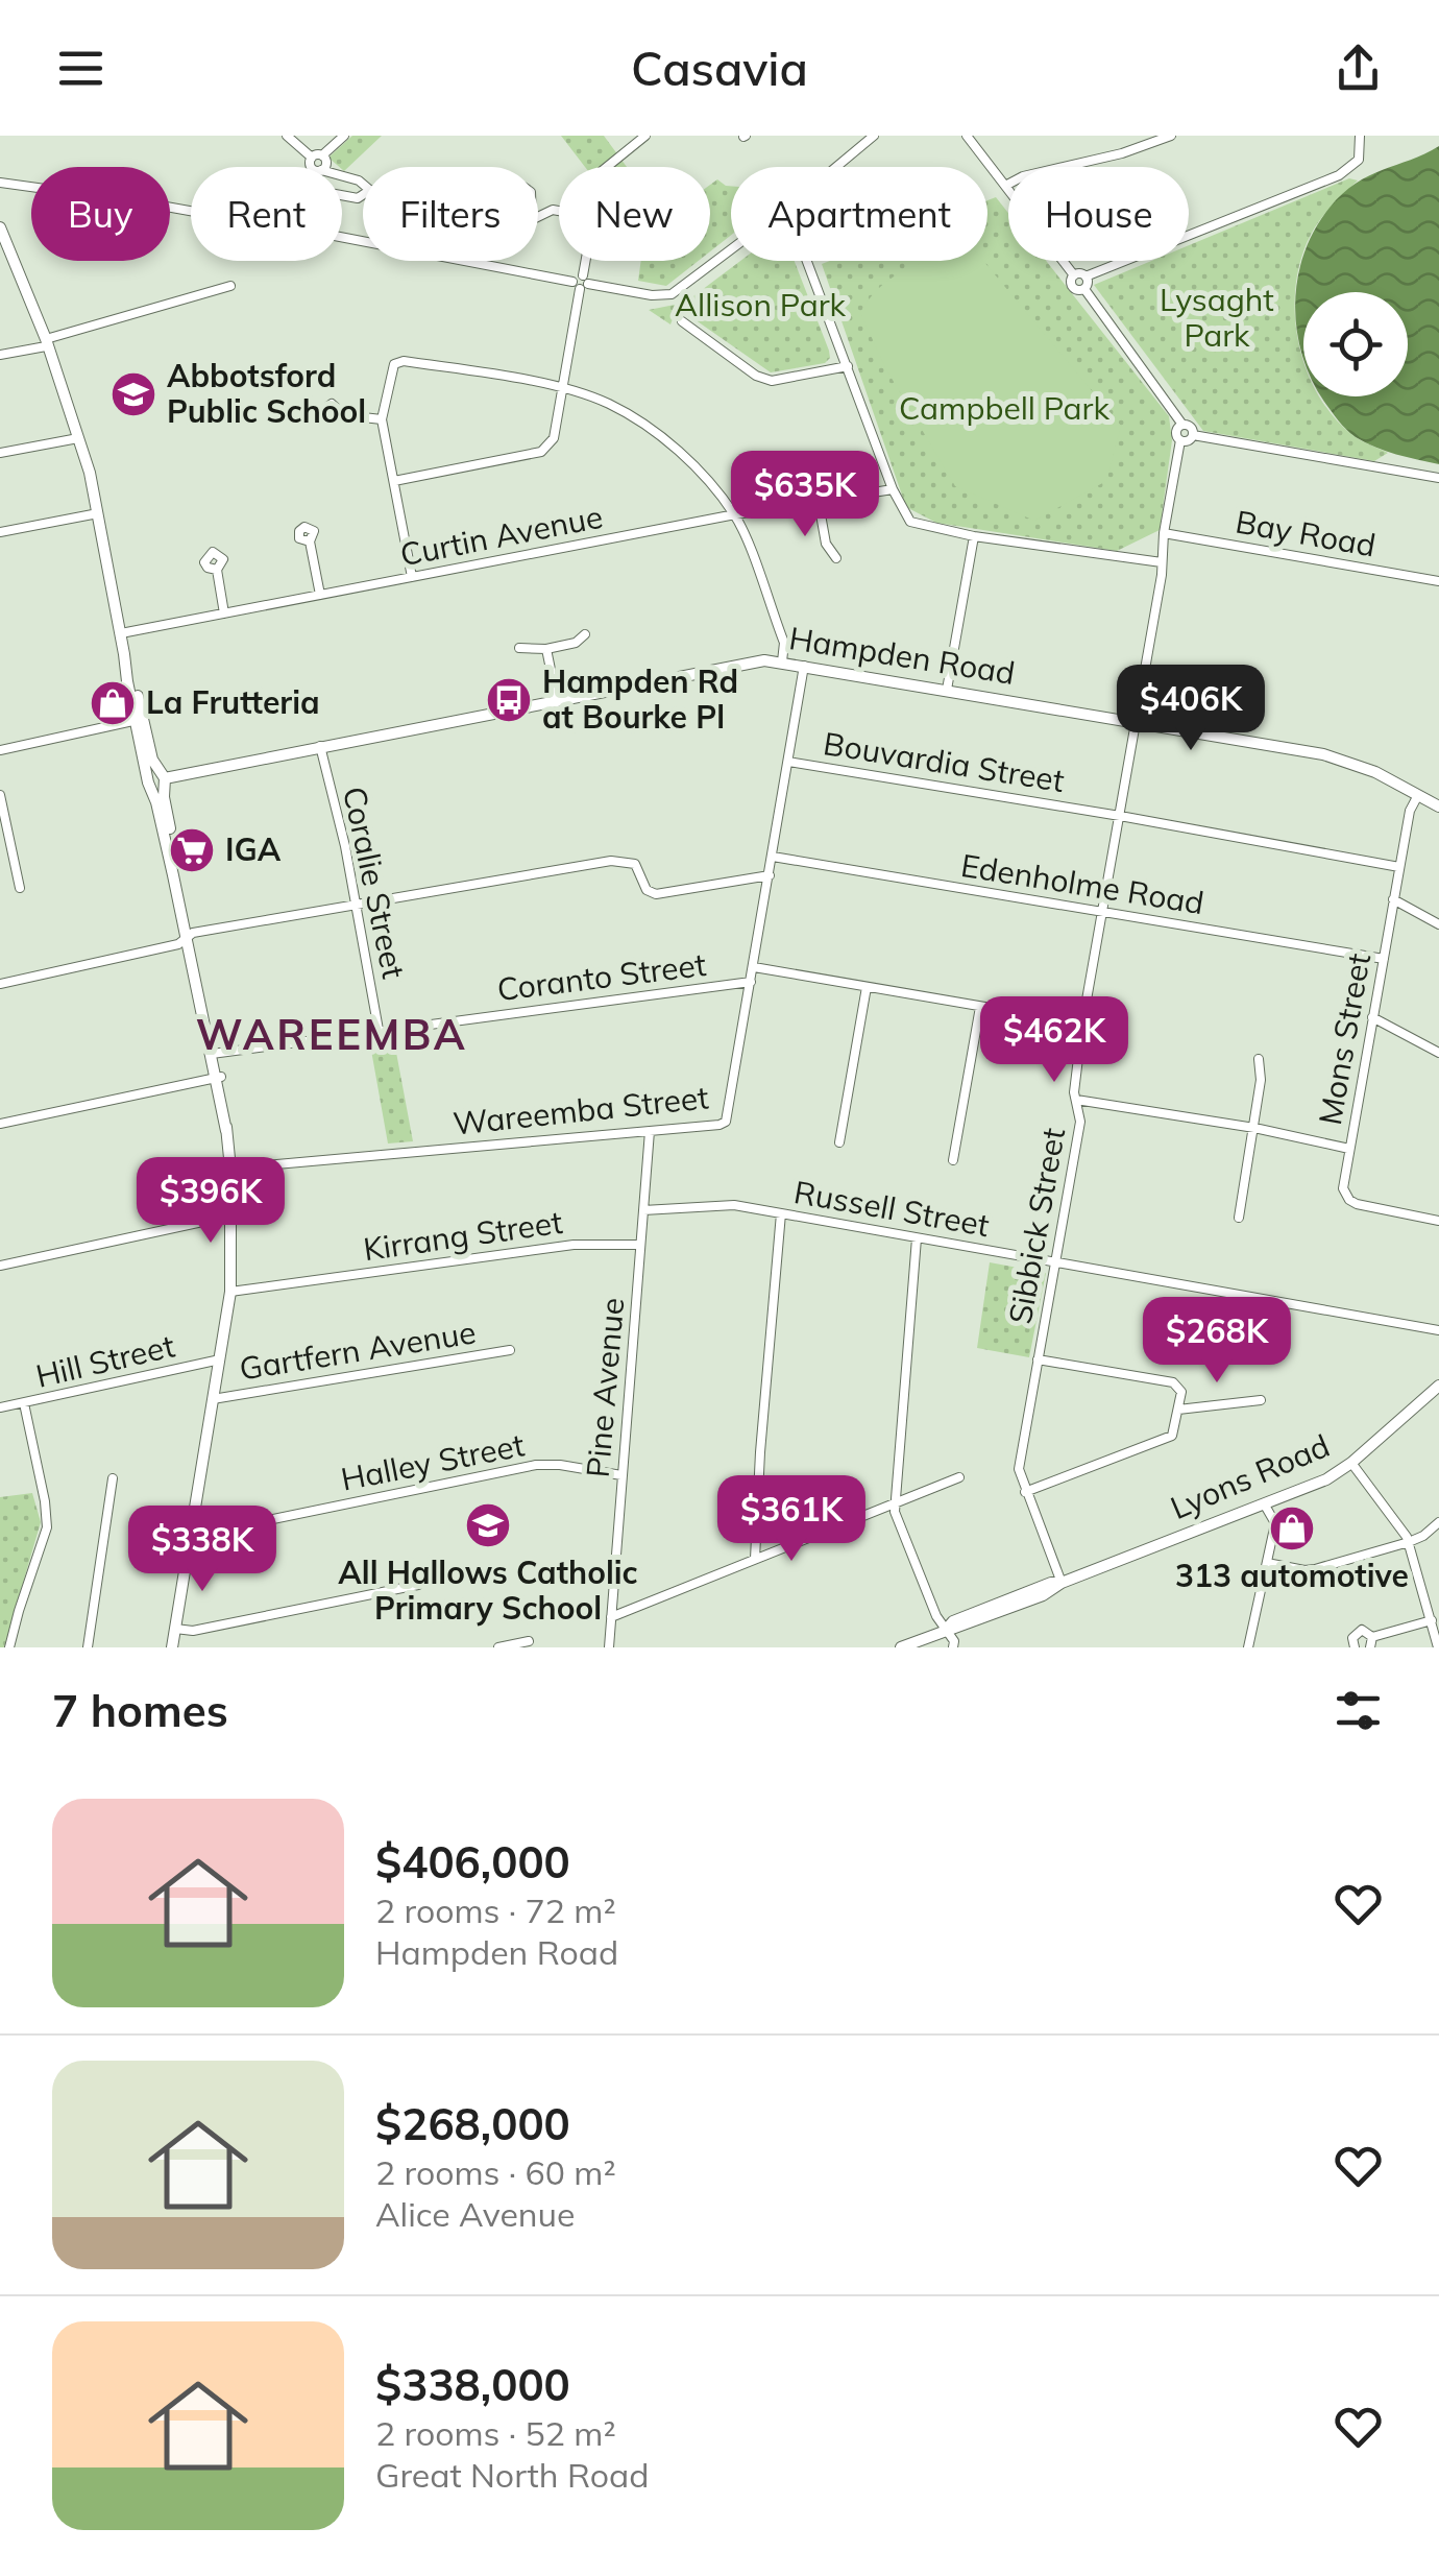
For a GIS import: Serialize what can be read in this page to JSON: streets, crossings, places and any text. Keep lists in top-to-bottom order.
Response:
{
  "streets": {
    "main road": ["Hampden Road", "Lyons Road"],
    "street": [
      "Bay Road",
      "Curtin Avenue",
      "Bouvardia Street",
      "Coralie Street",
      "Edenholme Road",
      "Coranto Street",
      "Mons Street",
      "Wareemba Street",
      "Russell Street",
      "Sibbick Street",
      "Kirrang Street",
      "Gartfern Avenue",
      "Hill Street",
      "Pine Avenue",
      "Halley Street"
    ]
  },
  "crossings": [
    ["Bay Road", "Sibbick Street"],
    ["Hampden Road", "Coralie Street"],
    ["Hampden Road", "Mons Street"],
    ["Hampden Road", "Wareemba Street"],
    ["Hampden Road", "Sibbick Street"],
    ["Bouvardia Street", "Mons Street"],
    ["Bouvardia Street", "Wareemba Street"],
    ["Bouvardia Street", "Sibbick Street"],
    ["Coralie Street", "Coranto Street"],
    ["Edenholme Road", "Mons Street"],
    ["Edenholme Road", "Wareemba Street"],
    ["Edenholme Road", "Sibbick Street"],
    ["Coranto Street", "Wareemba Street"],
    ["Wareemba Street", "Pine Avenue"],
    ["Russell Street", "Sibbick Street"],
    ["Russell Street", "Pine Avenue"],
    ["Sibbick Street", "Lyons Road"],
    ["Kirrang Street", "Pine Avenue"],
    ["Pine Avenue", "Halley Street"]
  ],
  "districts": ["WAREEMBA"],
  "parks": ["Lysaght Park", "Allison Park", "Campbell Park"],
  "places": {
    "school or university": ["Abbotsford Public School", "All Hallows Catholic Primary School"],
    "bus stop": ["Hampden Rd at Bourke Pl"],
    "shop": ["La Frutteria", "313 automotive"],
    "supermarket": ["IGA"]
  },
  "page": {
    "header": "Casavia",
    "chip": [
      "Buy",
      "Rent",
      "Filters",
      "New",
      "Apartment",
      "House"
    ],
    "price": [
      "$635K",
      "$406K",
      "$462K",
      "$396K",
      "$268K",
      "$361K",
      "$338K"
    ],
    "heading": "7 homes",
    "list": [
      {
        "name": "$406,000",
        "note": "2 rooms · 72 m² · Hampden Road"
      },
      {
        "name": "$268,000",
        "note": "2 rooms · 60 m² · Alice Avenue"
      },
      {
        "name": "$338,000",
        "note": "2 rooms · 52 m² · Great North Road"
      }
    ]
  }
}
